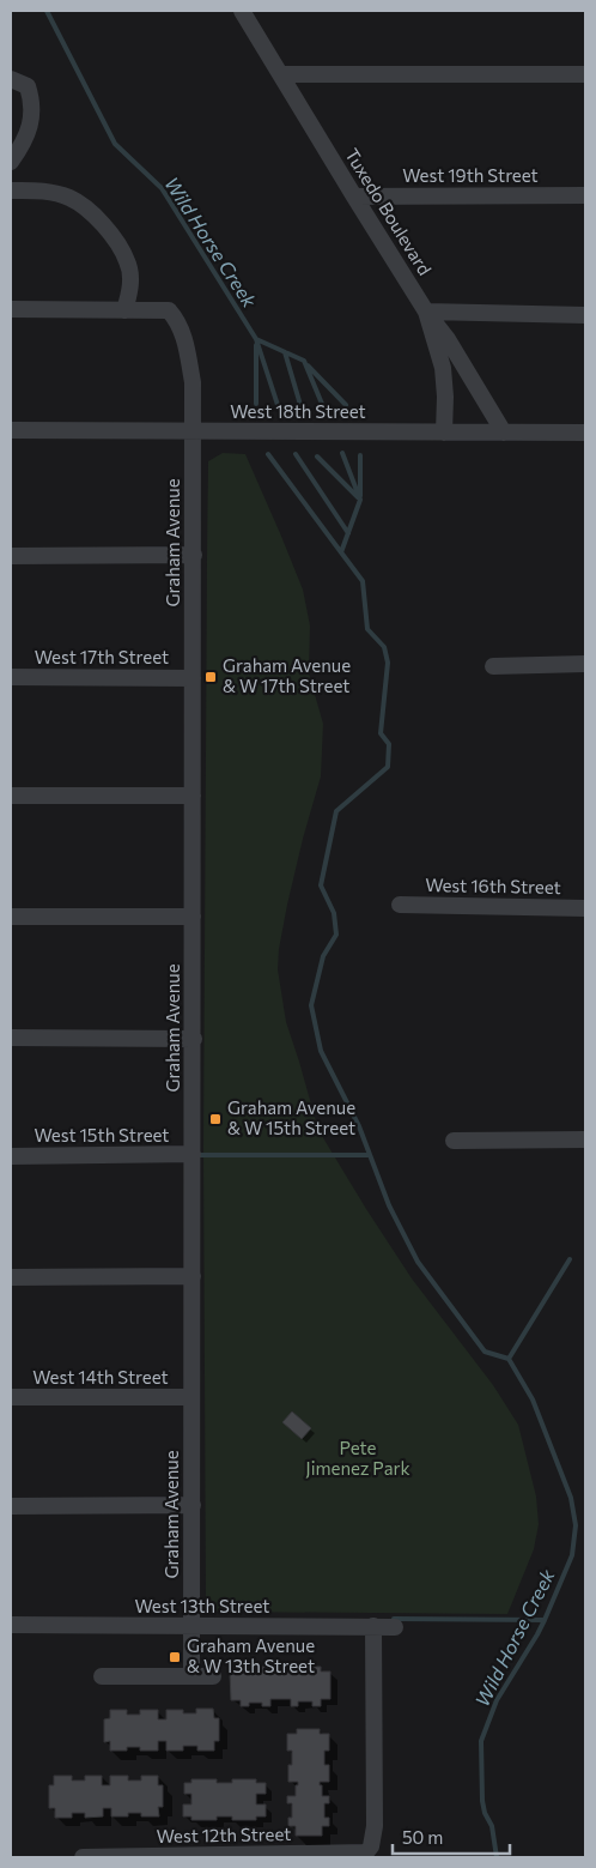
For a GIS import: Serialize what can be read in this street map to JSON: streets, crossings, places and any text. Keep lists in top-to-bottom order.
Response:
{
  "streets": {
    "street": [
      "West 19th Street",
      "Tuxedo Boulevard",
      "West 18th Street",
      "Graham Avenue",
      "West 17th Street",
      "West 16th Street",
      "West 15th Street",
      "West 14th Street",
      "West 13th Street",
      "West 12th Street"
    ]
  },
  "crossings": [
    ["West 19th Street", "Tuxedo Boulevard"],
    ["Tuxedo Boulevard", "West 18th Street"],
    ["West 18th Street", "Graham Avenue"],
    ["Graham Avenue", "West 17th Street"],
    ["Graham Avenue", "West 15th Street"],
    ["Graham Avenue", "West 14th Street"],
    ["Graham Avenue", "West 13th Street"]
  ],
  "water": ["Wild Horse Creek"],
  "parks": ["Pete Jimenez Park"],
  "places": {
    "transit": ["Graham Avenue & W 17th Street", "Graham Avenue & W 15th Street", "Graham Avenue & W 13th Street"]
  },
  "scale_bar": "50 m"
}
